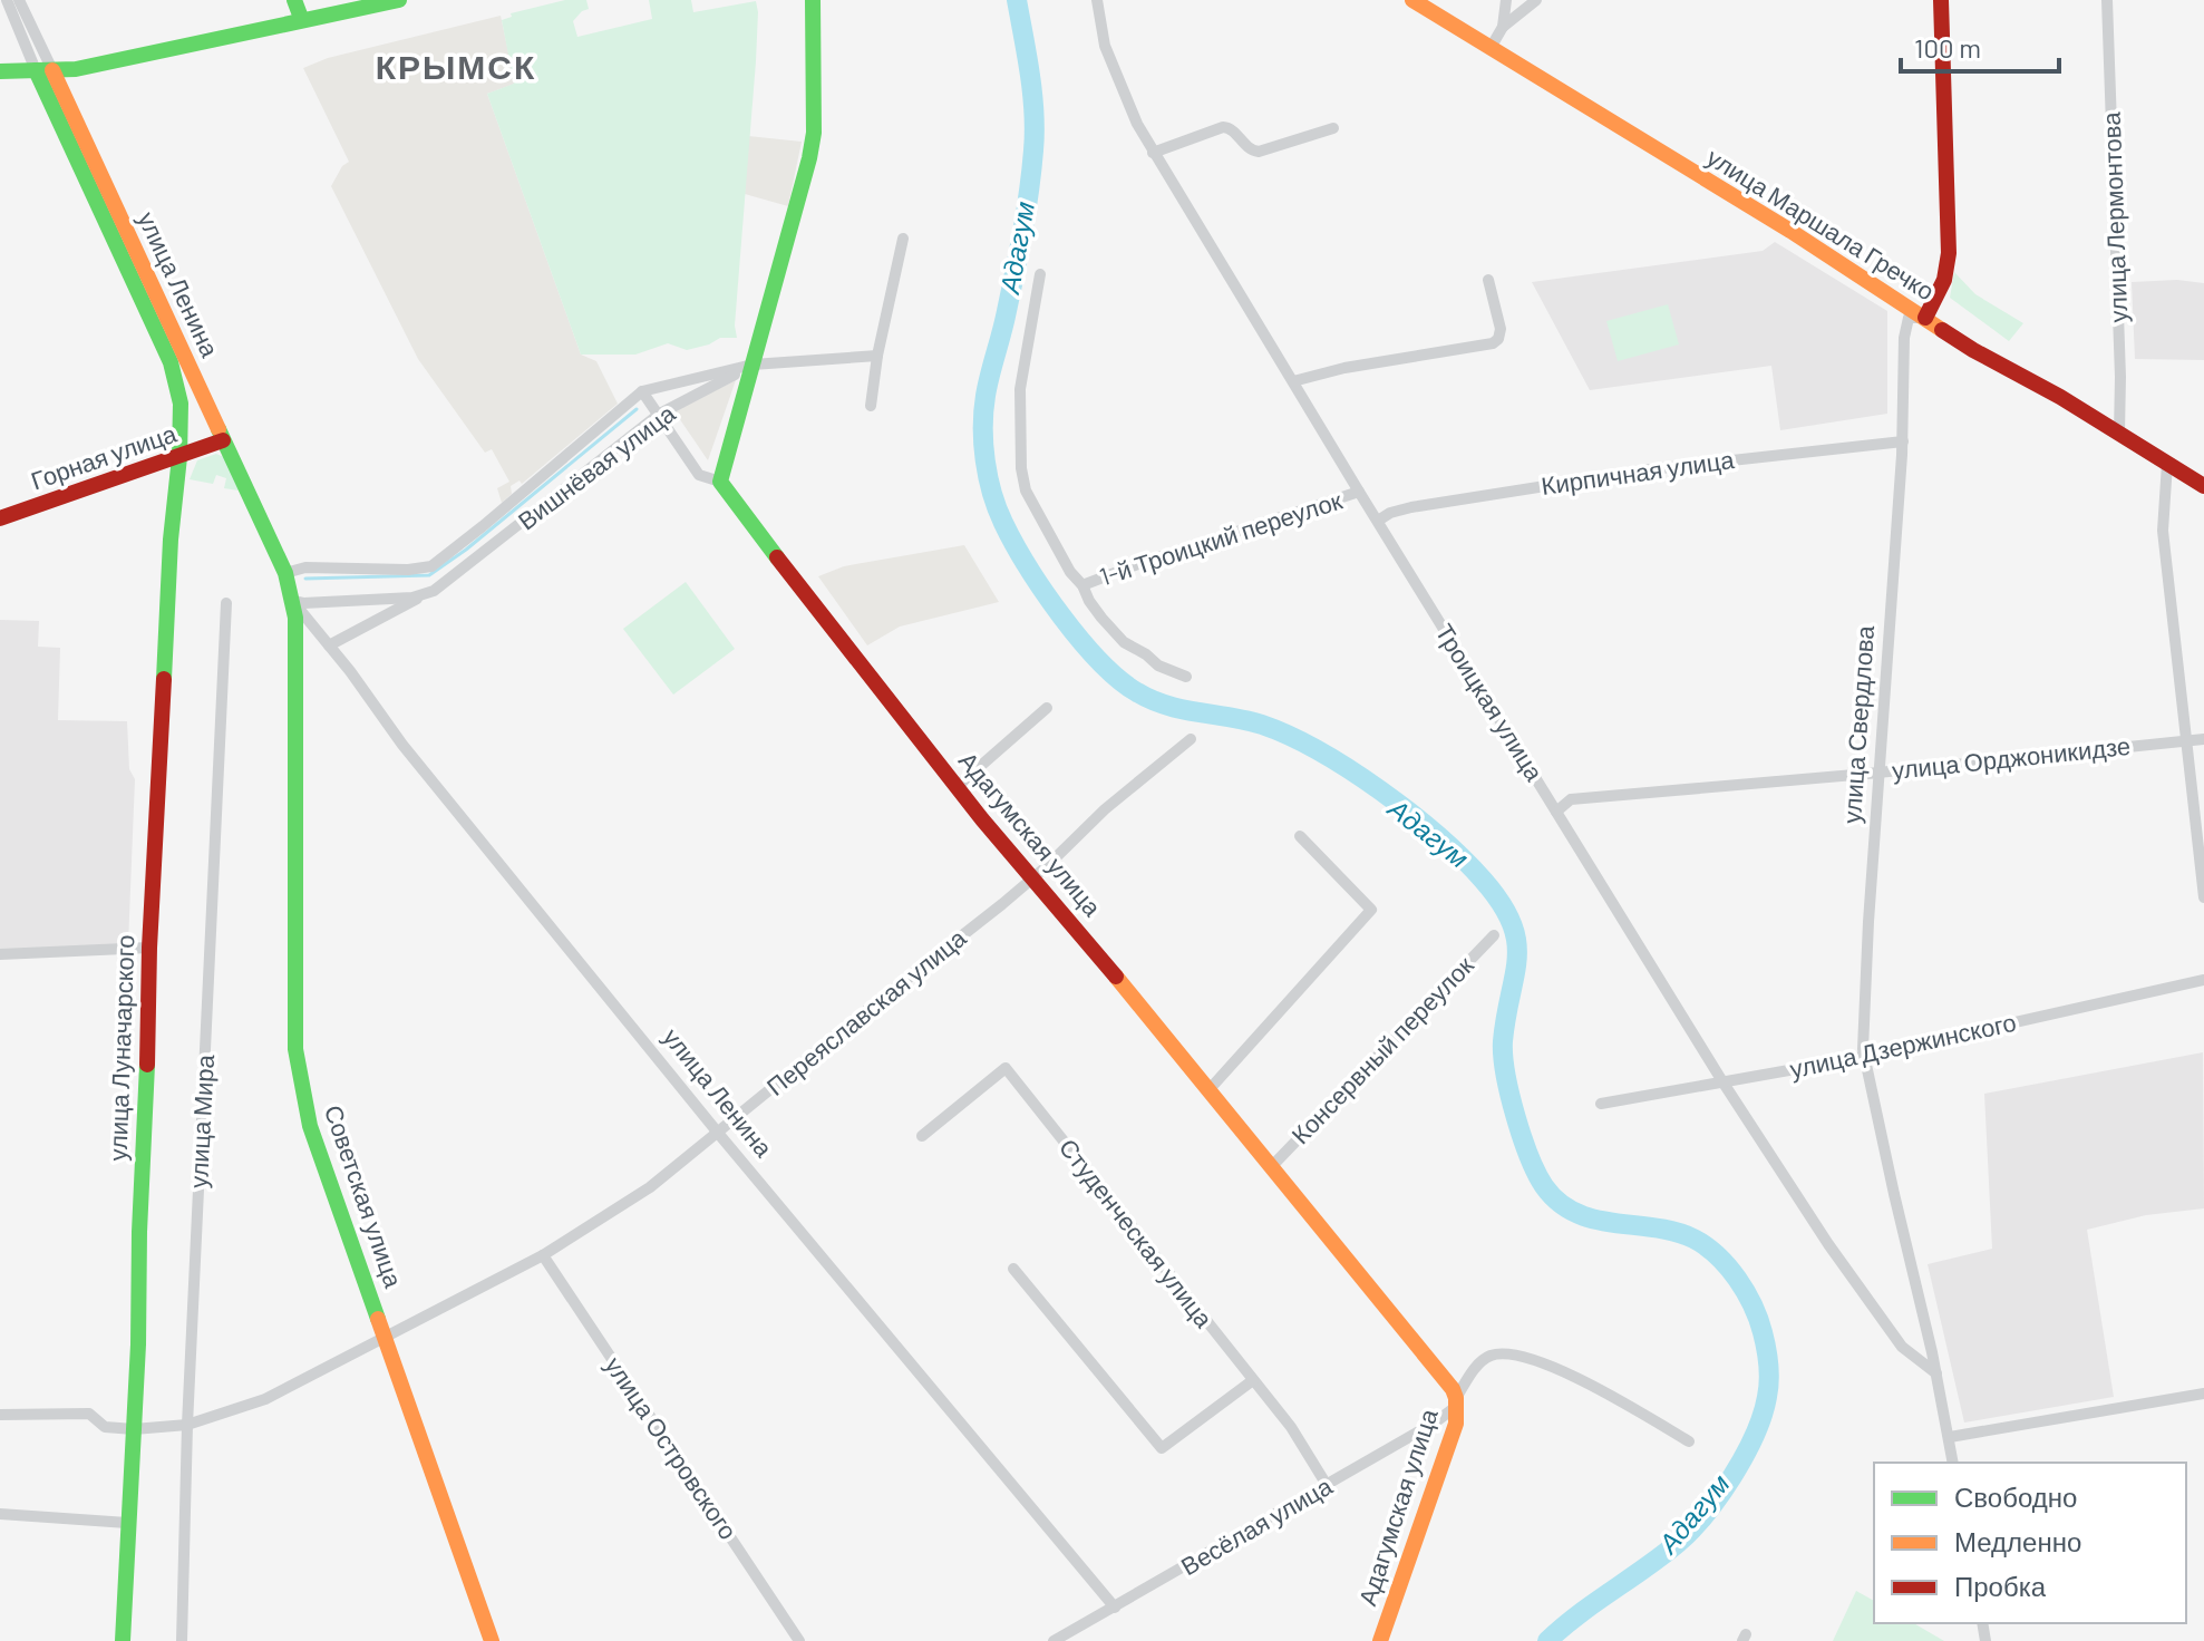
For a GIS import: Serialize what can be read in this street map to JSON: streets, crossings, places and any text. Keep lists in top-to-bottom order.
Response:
{
  "streets": {
    "main road": [
      "улица Маршала Гречко",
      "улица Ленина",
      "Горная улица",
      "улица Свердлова",
      "Адагумская улица",
      "улица Луначарского",
      "Советская улица"
    ],
    "street": [
      "улица Лермонтова",
      "Вишнёвая улица",
      "Кирпичная улица",
      "1-й Троицкий переулок",
      "Троицкая улица",
      "улица Орджоникидзе",
      "Переяславская улица",
      "улица Дзержинского",
      "Консервный переулок",
      "улица Мира",
      "Студенческая улица",
      "улица Островского",
      "Весёлая улица"
    ]
  },
  "crossings": [
    ["улица Лермонтова", "улица Маршала Гречко"],
    ["улица Маршала Гречко", "улица Свердлова"],
    ["улица Ленина", "Горная улица"],
    ["улица Ленина", "Вишнёвая улица"],
    ["улица Ленина", "Переяславская улица"],
    ["улица Ленина", "улица Луначарского"],
    ["улица Ленина", "Советская улица"],
    ["улица Ленина", "Весёлая улица"],
    ["Горная улица", "улица Луначарского"],
    ["Вишнёвая улица", "Советская улица"],
    ["Кирпичная улица", "Троицкая улица"],
    ["Кирпичная улица", "улица Свердлова"],
    ["1-й Троицкий переулок", "Троицкая улица"],
    ["Троицкая улица", "улица Свердлова"],
    ["Троицкая улица", "улица Орджоникидзе"],
    ["Троицкая улица", "улица Дзержинского"],
    ["улица Свердлова", "улица Орджоникидзе"],
    ["улица Свердлова", "улица Дзержинского"],
    ["Адагумская улица", "Переяславская улица"],
    ["Адагумская улица", "Консервный переулок"],
    ["Адагумская улица", "Весёлая улица"],
    ["Переяславская улица", "улица Луначарского"],
    ["Переяславская улица", "улица Мира"],
    ["Переяславская улица", "Советская улица"],
    ["Переяславская улица", "улица Островского"],
    ["Студенческая улица", "Весёлая улица"]
  ],
  "districts": ["КРЫМСК"],
  "water": ["Адагум"],
  "legend": ["Свободно", "Медленно", "Пробка"],
  "scale_bar": "100 m"
}
